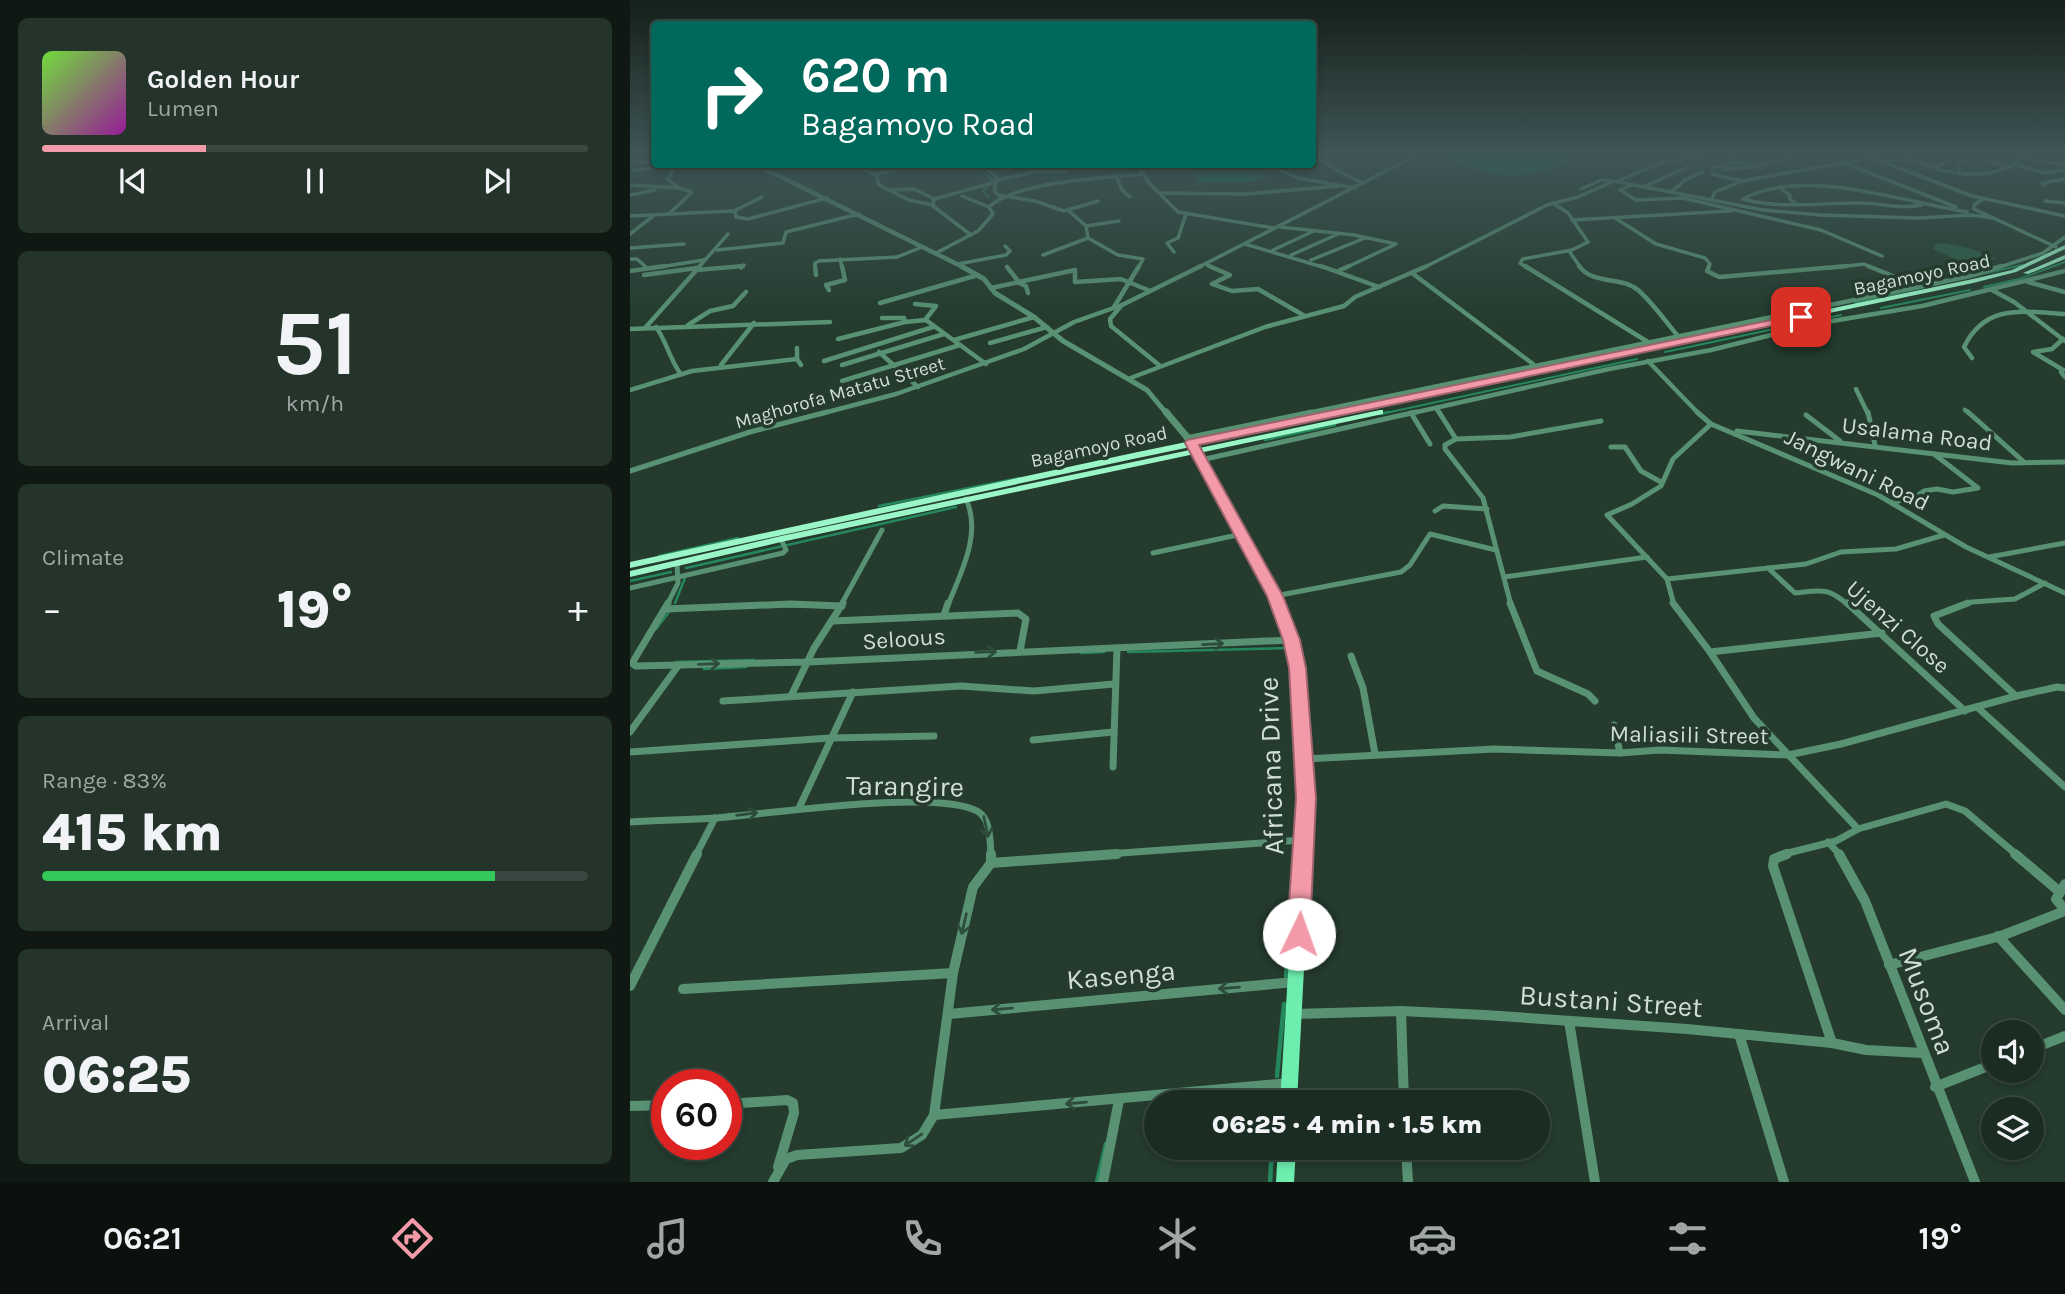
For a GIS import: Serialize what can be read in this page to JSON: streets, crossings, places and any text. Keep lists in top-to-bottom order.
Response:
{
  "streets": {
    "highway": ["Bagamoyo Road"],
    "main road": ["Africana Drive"],
    "street": [
      "Maghorofa Matatu Street",
      "Usalama Road",
      "Jangwani Road",
      "Ujenzi Close",
      "Seloous",
      "Maliasili Street",
      "Tarangire",
      "Kasenga",
      "Bustani Street",
      "Musoma"
    ]
  },
  "crossings": [
    ["Bagamoyo Road", "Seloous"],
    ["Bagamoyo Road", "Africana Drive"],
    ["Usalama Road", "Jangwani Road"],
    ["Ujenzi Close", "Maliasili Street"],
    ["Seloous", "Africana Drive"],
    ["Maliasili Street", "Africana Drive"],
    ["Africana Drive", "Kasenga"],
    ["Africana Drive", "Bustani Street"],
    ["Bustani Street", "Musoma"]
  ],
  "one_way": ["Tarangire", "Kasenga"],
  "page": {
    "turn": ["620 m", "Bagamoyo Road"],
    "song": ["Golden Hour", "Lumen"],
    "tile": [
      ["51", "km/h"],
      "Climate",
      ["Range · 83%", "415 km"],
      ["Arrival", "06:25"]
    ],
    "heat": ["−", "19°", "+"],
    "limit": "60",
    "trip": "06:25 · 4 min · 1.5 km",
    "tabs": ["06:21", "19°"]
  }
}
